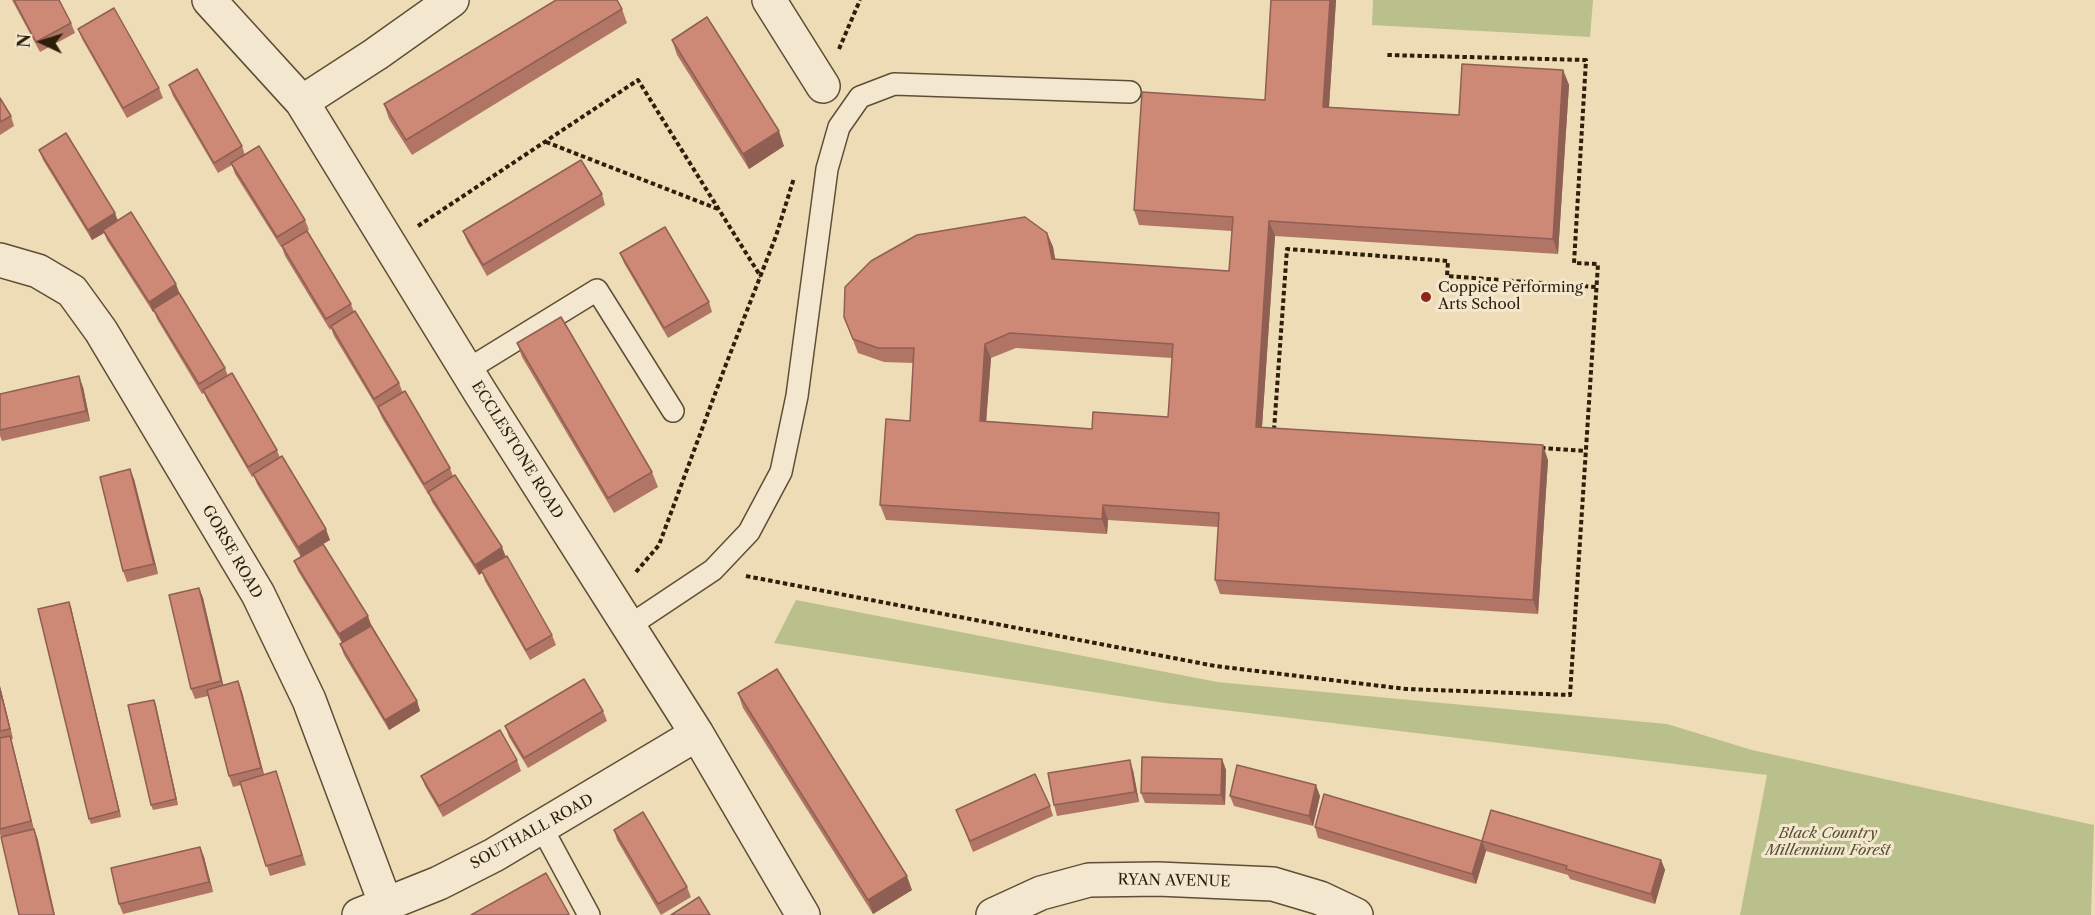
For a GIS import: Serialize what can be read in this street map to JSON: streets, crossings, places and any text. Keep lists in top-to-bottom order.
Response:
{
  "streets": {
    "street": [
      "ECCLESTONE ROAD",
      "GORSE ROAD",
      "SOUTHALL ROAD",
      "RYAN AVENUE"
    ]
  },
  "crossings": [
    ["ECCLESTONE ROAD", "SOUTHALL ROAD"],
    ["GORSE ROAD", "SOUTHALL ROAD"]
  ],
  "parks": ["Black Country Millennium Forest"],
  "places": ["Coppice Performing Arts School"],
  "north": "left"
}
